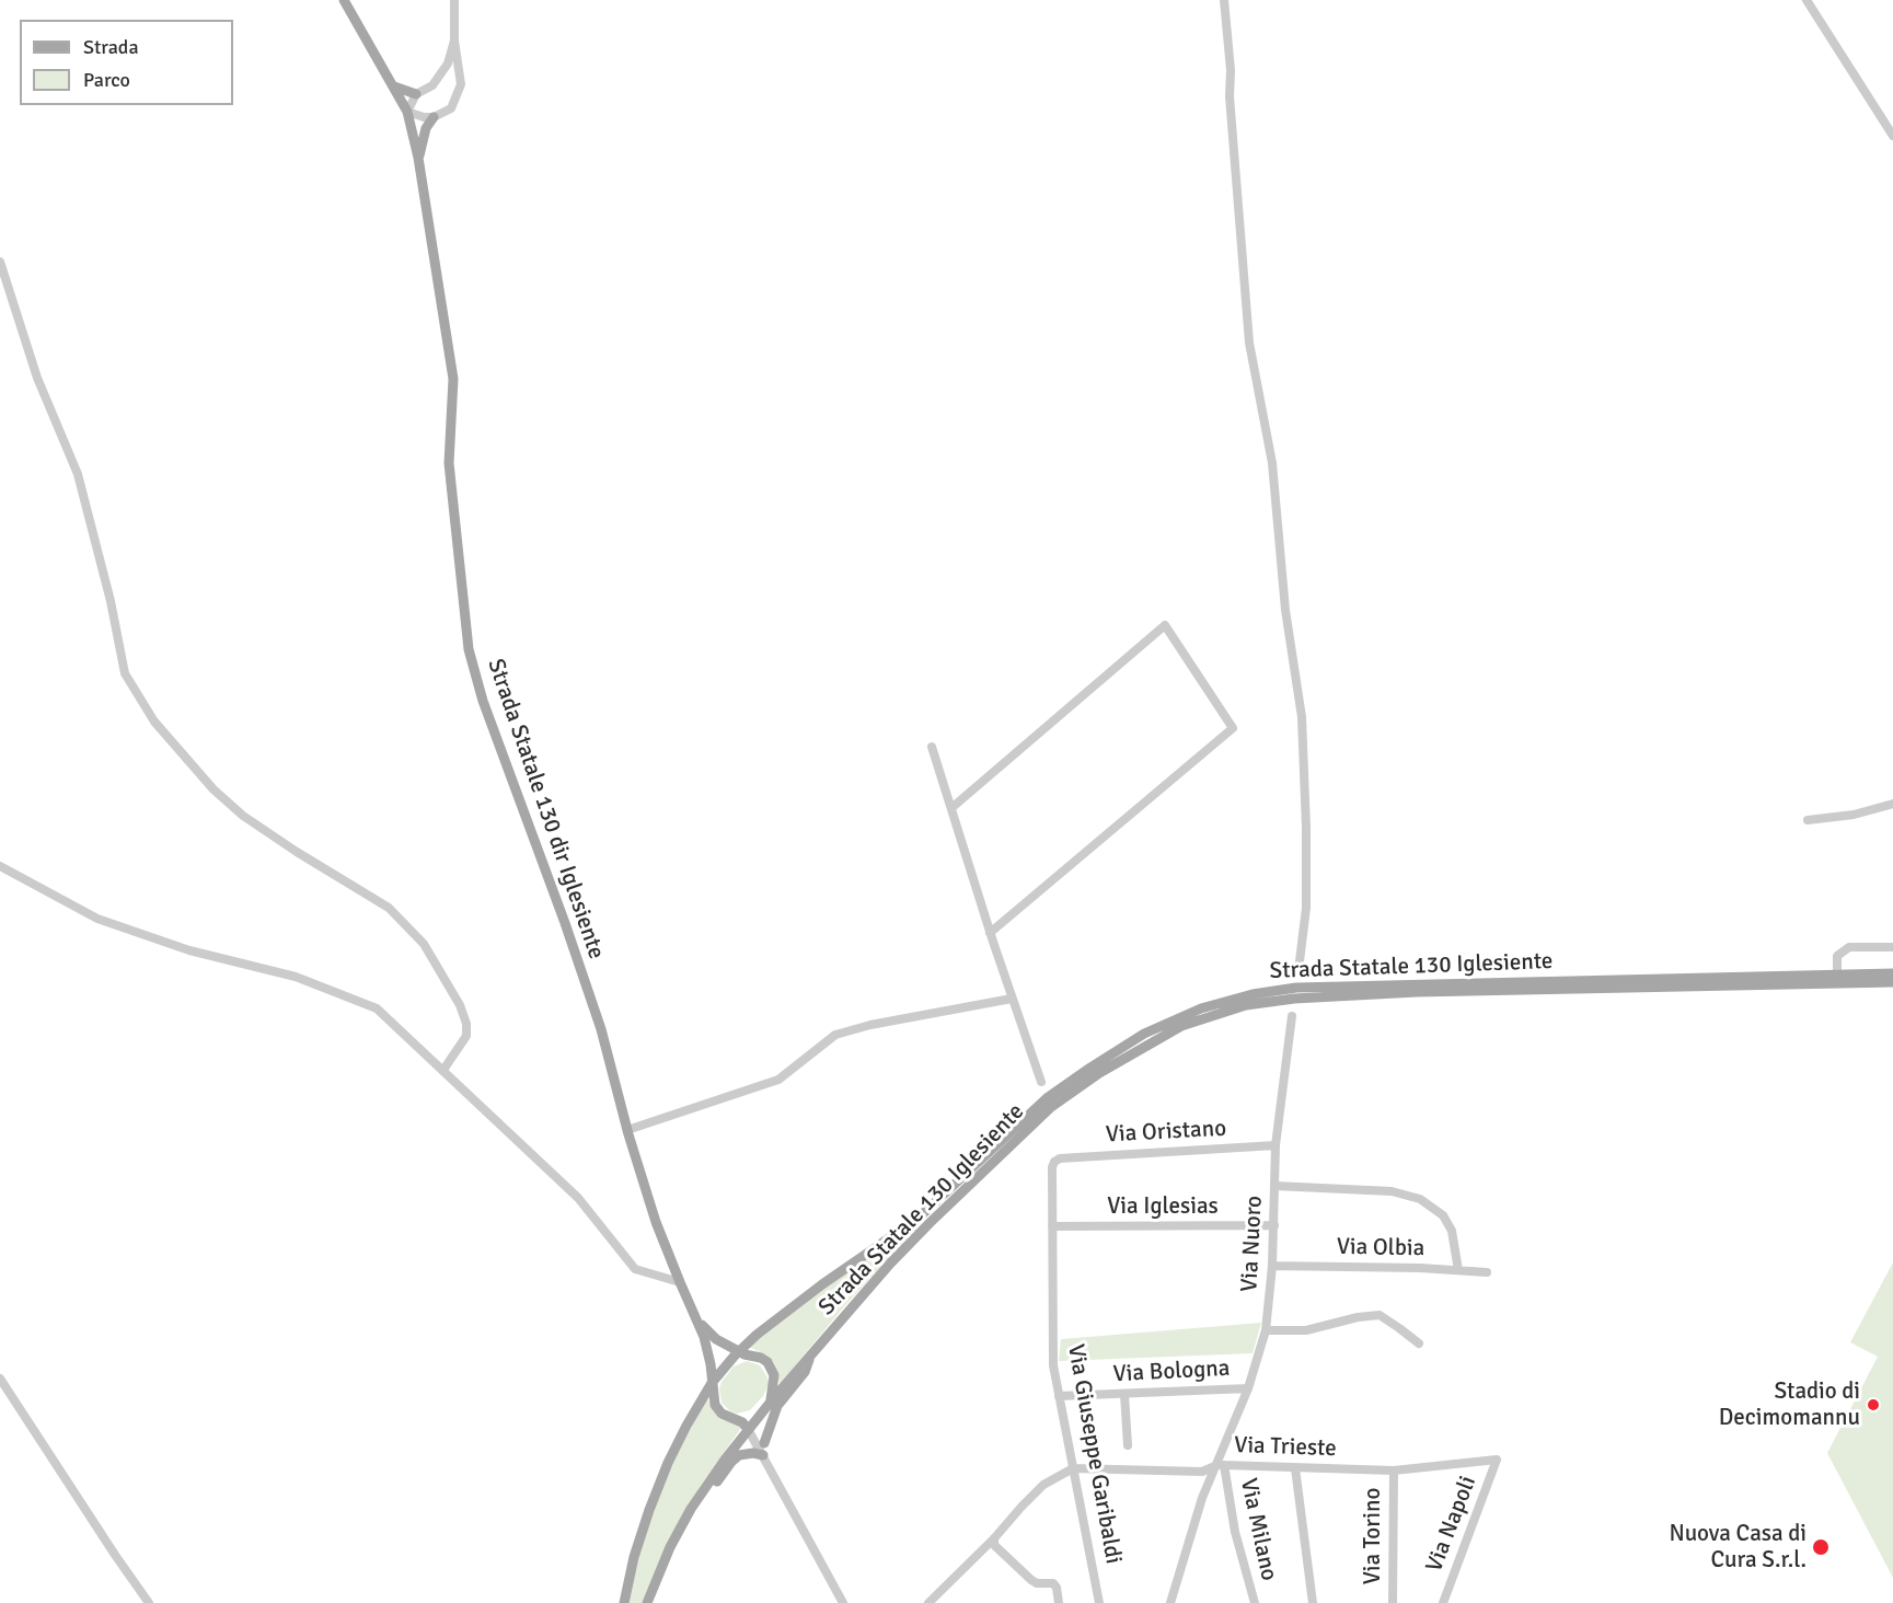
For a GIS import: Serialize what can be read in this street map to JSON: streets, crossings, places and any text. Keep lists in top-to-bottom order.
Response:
{
  "streets": {
    "main road": ["Strada Statale 130 dir Iglesiente", "Strada Statale 130 Iglesiente"],
    "street": [
      "Via Oristano",
      "Via Iglesias",
      "Via Nuoro",
      "Via Olbia",
      "Via Bologna",
      "Via Trieste",
      "Via Giuseppe Garibaldi",
      "Via Napoli",
      "Via Milano",
      "Via Torino"
    ]
  },
  "crossings": [
    ["Strada Statale 130 dir Iglesiente", "Strada Statale 130 Iglesiente"],
    ["Via Oristano", "Via Nuoro"],
    ["Via Oristano", "Via Giuseppe Garibaldi"],
    ["Via Iglesias", "Via Nuoro"],
    ["Via Iglesias", "Via Giuseppe Garibaldi"],
    ["Via Nuoro", "Via Olbia"],
    ["Via Nuoro", "Via Bologna"],
    ["Via Nuoro", "Via Trieste"],
    ["Via Nuoro", "Via Milano"],
    ["Via Bologna", "Via Giuseppe Garibaldi"],
    ["Via Trieste", "Via Giuseppe Garibaldi"],
    ["Via Trieste", "Via Napoli"],
    ["Via Trieste", "Via Milano"],
    ["Via Trieste", "Via Torino"]
  ],
  "places": ["Stadio di Decimomannu", "Nuova Casa di Cura S.r.l."],
  "legend": ["Strada", "Parco"]
}
